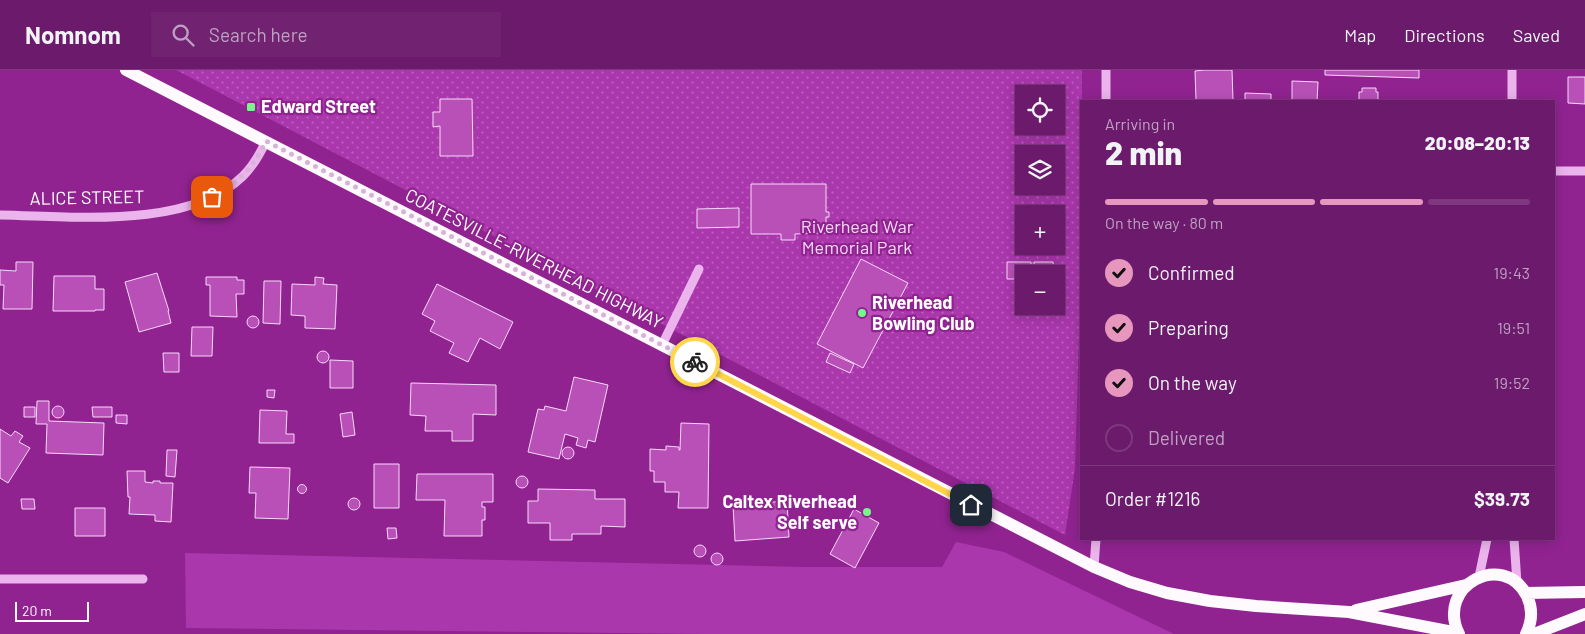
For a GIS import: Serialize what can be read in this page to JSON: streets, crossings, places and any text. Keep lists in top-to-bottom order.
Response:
{
  "streets": {
    "main road": ["COATESVILLE-RIVERHEAD HIGHWAY"],
    "street": ["ALICE STREET"]
  },
  "crossings": [
    ["ALICE STREET", "COATESVILLE-RIVERHEAD HIGHWAY"]
  ],
  "parks": ["Riverhead War Memorial Park"],
  "places": {
    "transit": ["Edward Street"],
    "other": ["Riverhead Bowling Club", "Caltex Riverhead Self serve"]
  },
  "scale_bar": "20 m",
  "page": {
    "header": "Nomnom",
    "search": "Search here",
    "nav": ["Map", "Directions", "Saved"],
    "map_buttons": ["+", "−"],
    "heading": ["2 min", "Arriving in", "20:08–20:13"],
    "panel": ["Order #1216", "$39.73"],
    "bar": "On the way · 80 m",
    "list": [
      ["Confirmed", "19:43"],
      ["Preparing", "19:51"],
      ["On the way", "19:52"],
      "Delivered"
    ],
    "scale": "20 m"
  }
}
